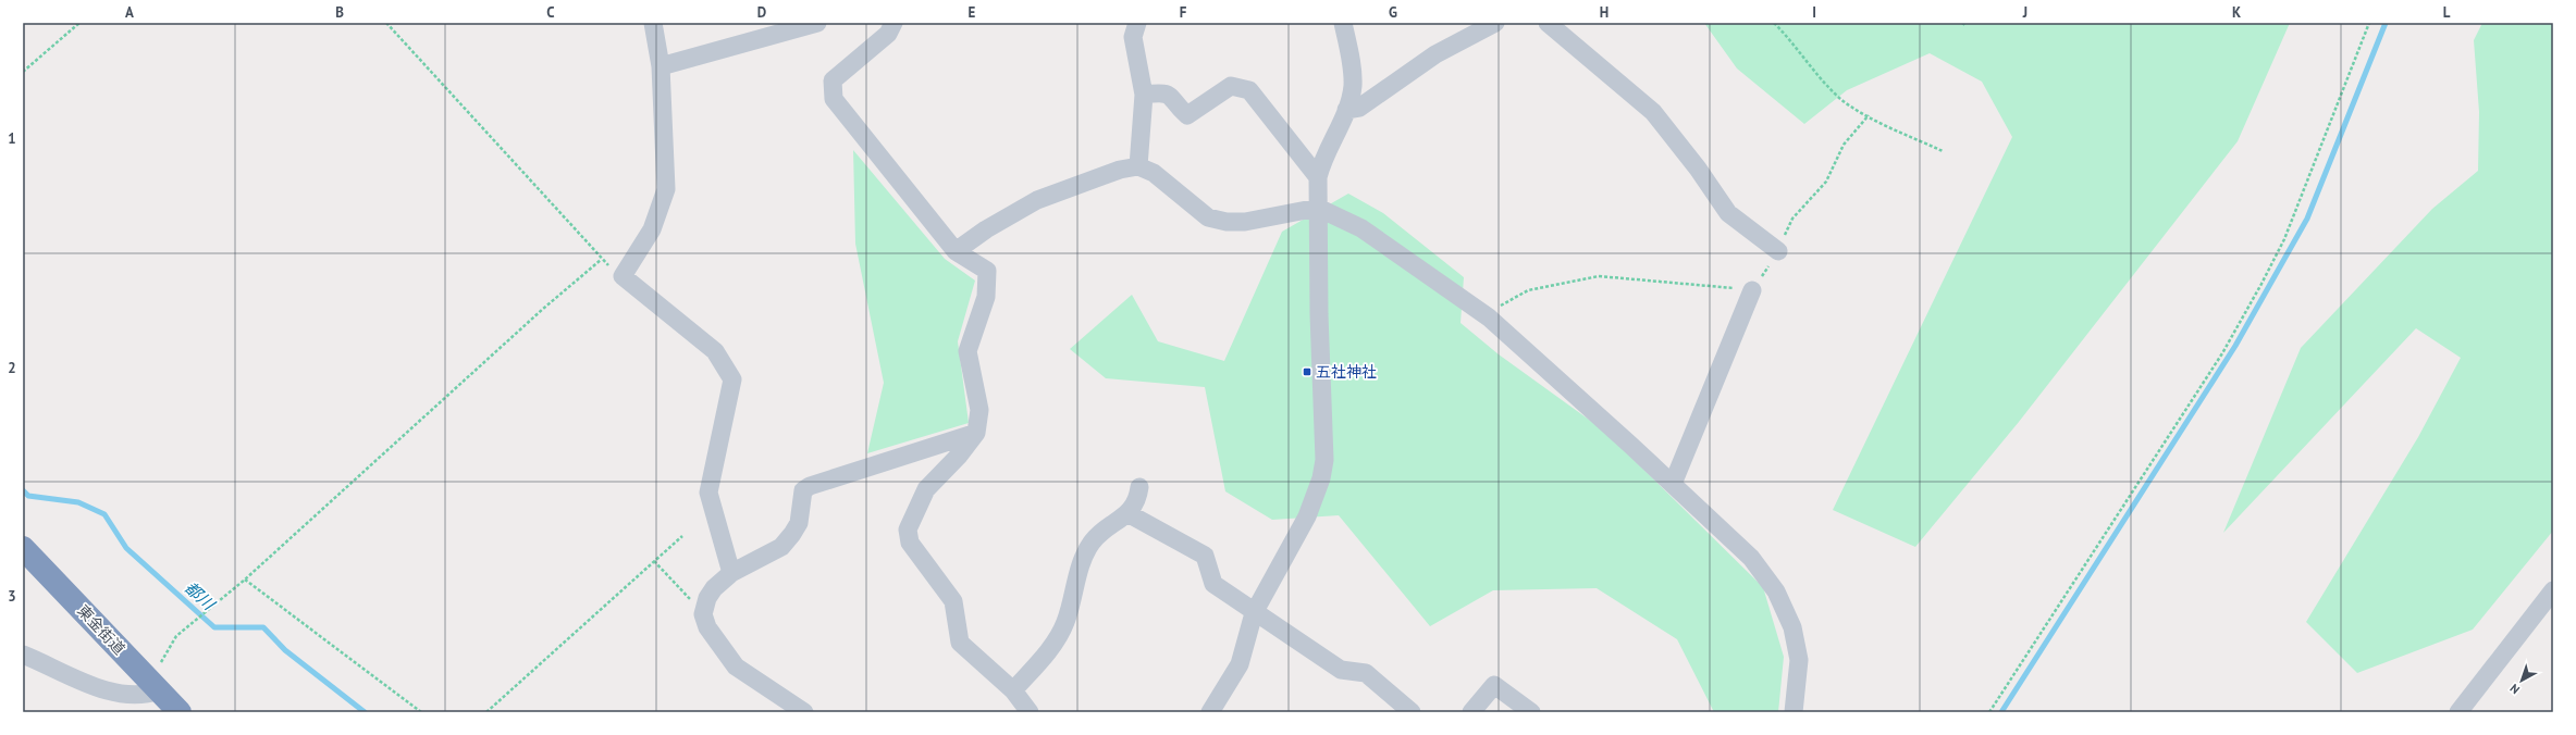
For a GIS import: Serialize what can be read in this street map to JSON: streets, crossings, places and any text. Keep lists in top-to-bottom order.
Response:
{
  "streets": {
    "highway": ["東金街道"]
  },
  "water": ["都川"],
  "places": {
    "transit": ["五社神社"]
  },
  "north": "bottom left",
  "grid": {
    "columns": [
      "A",
      "B",
      "C",
      "D",
      "E",
      "F",
      "G",
      "H",
      "I",
      "J",
      "K",
      "L"
    ],
    "rows": ["1", "2", "3"]
  }
}
